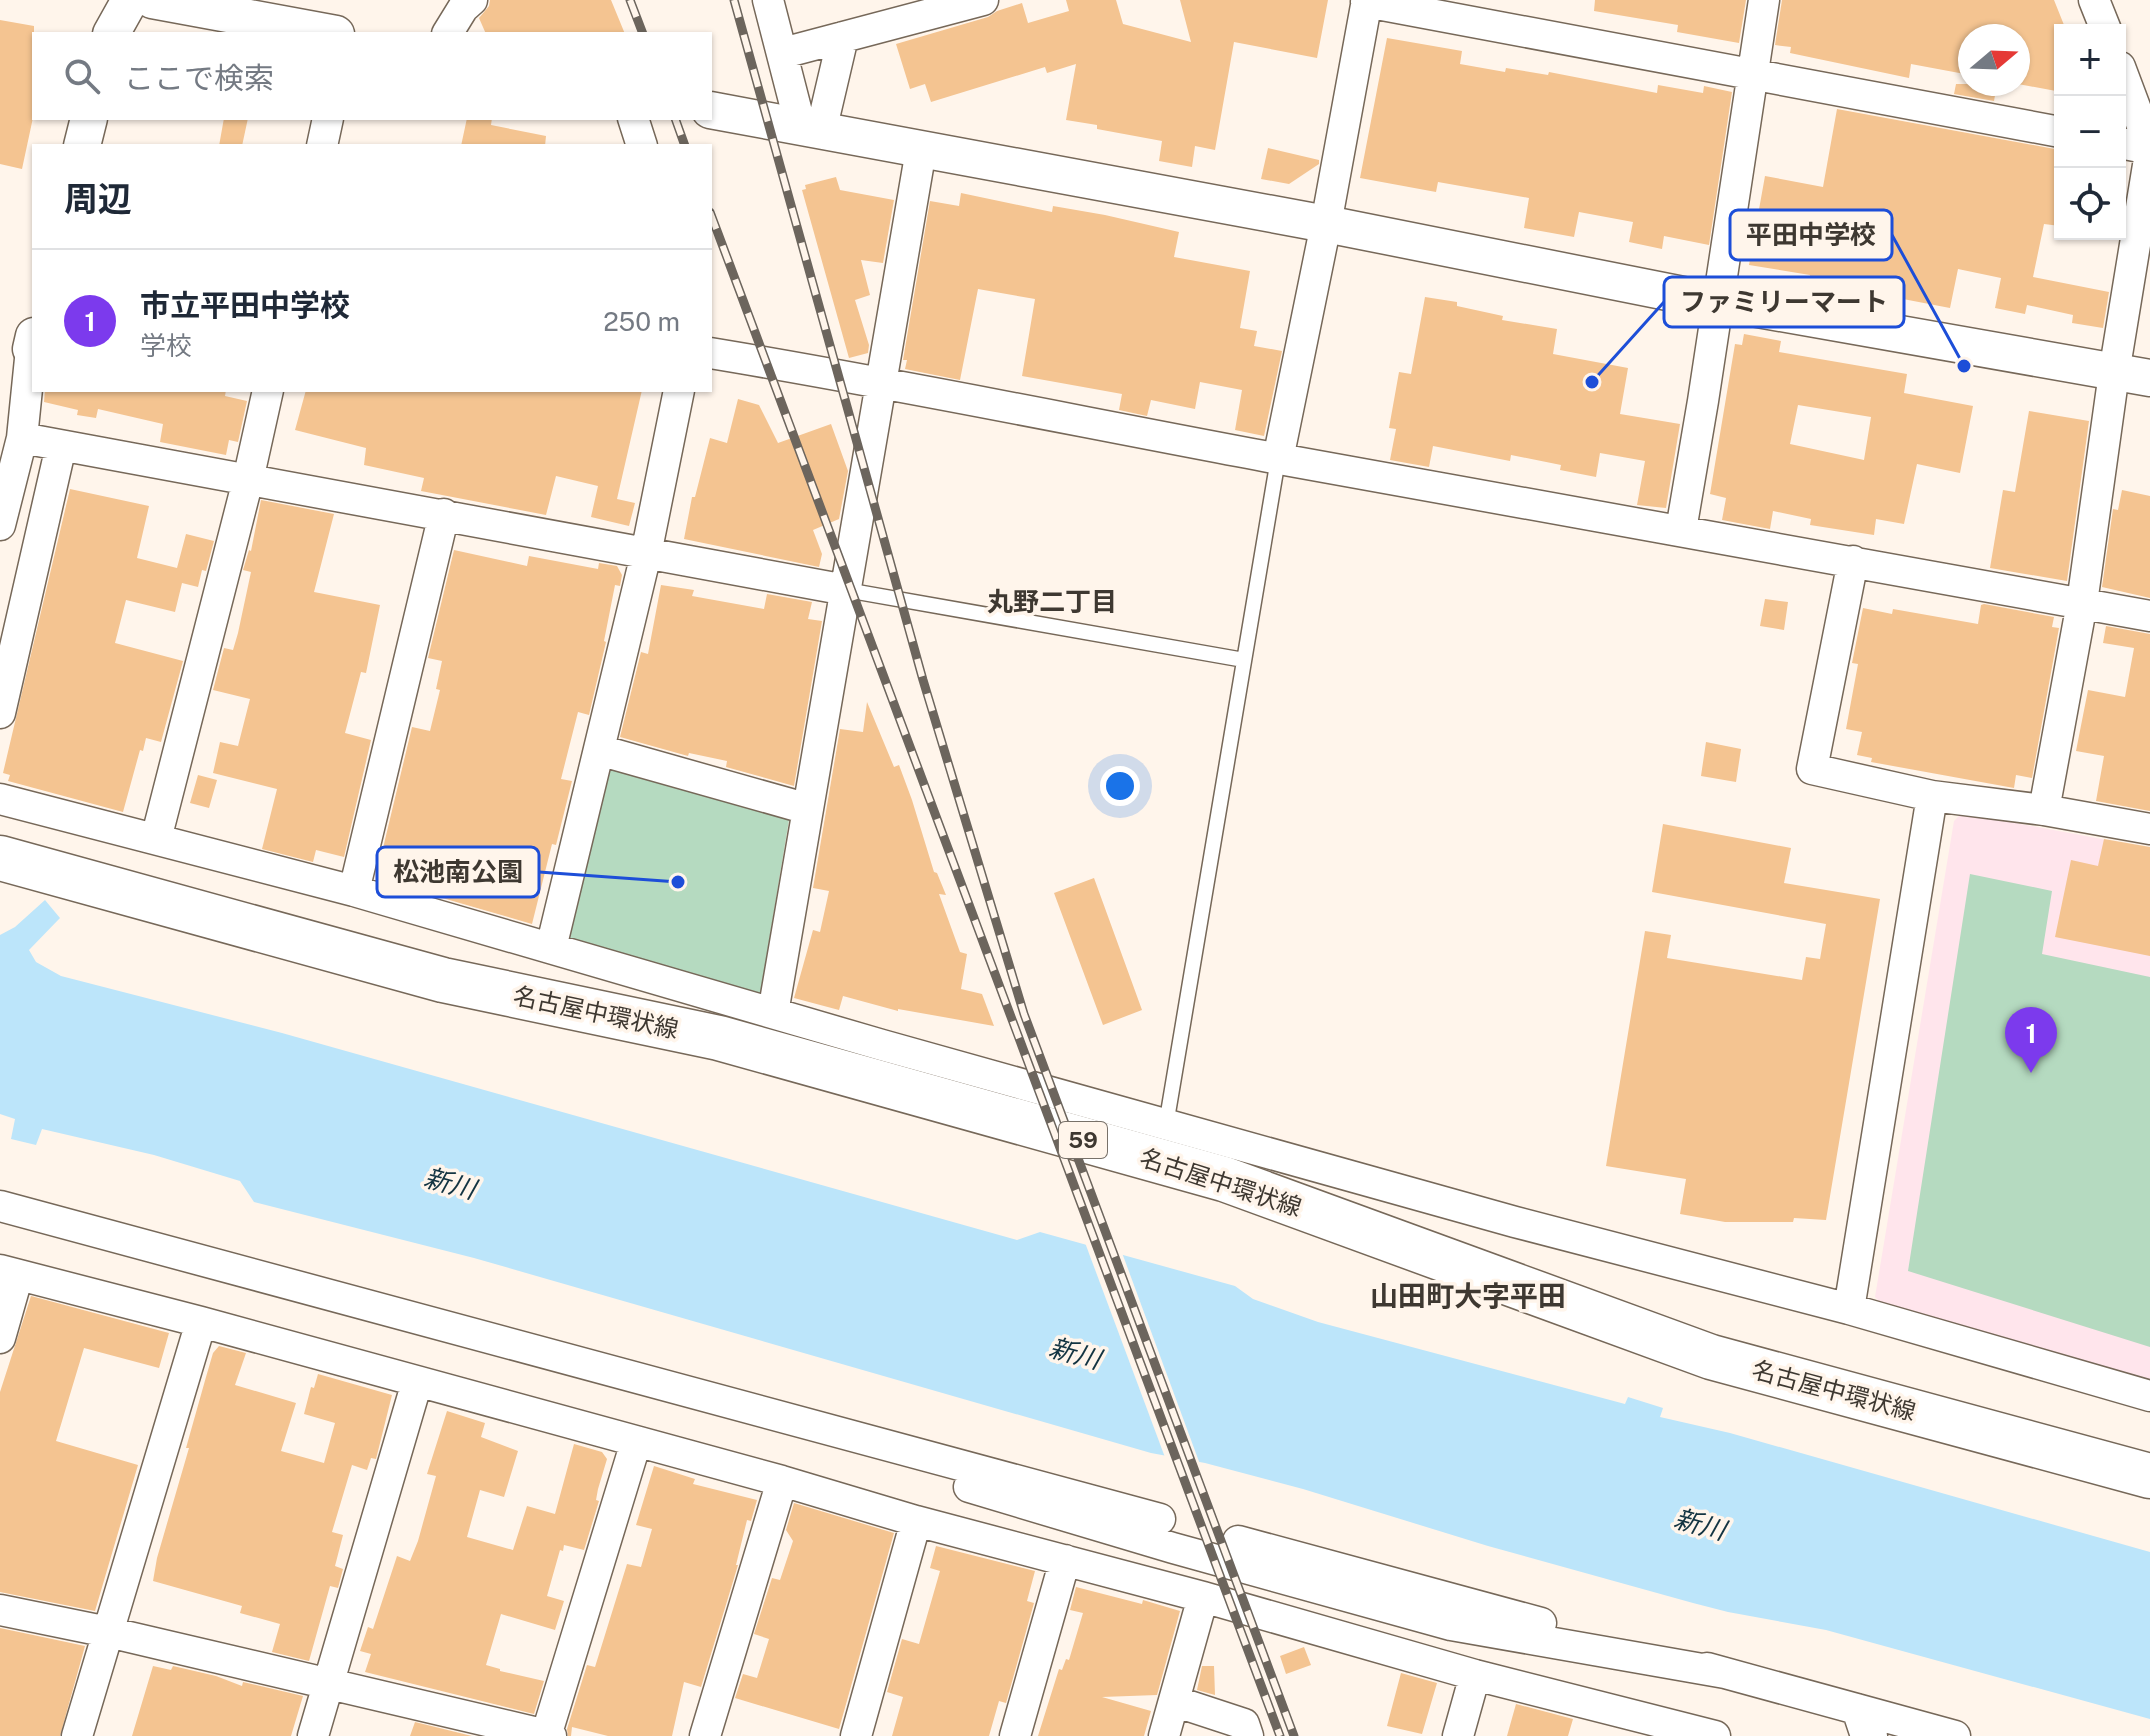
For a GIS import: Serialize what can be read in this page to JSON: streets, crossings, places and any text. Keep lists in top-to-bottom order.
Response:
{
  "streets": {
    "main road": ["名古屋中環状線", "59"]
  },
  "districts": ["丸野二丁目", "山田町大字平田"],
  "water": ["新川"],
  "places": ["平田中学校", "ファミリーマート", "松池南公園"],
  "north": "right",
  "page": {
    "map_buttons": ["+", "−"],
    "search": "ここで検索",
    "heading": "周辺",
    "list": [
      {
        "mark": "1",
        "name": "市立平田中学校",
        "note": "学校",
        "value": "250 m"
      }
    ],
    "pins": "1"
  }
}
